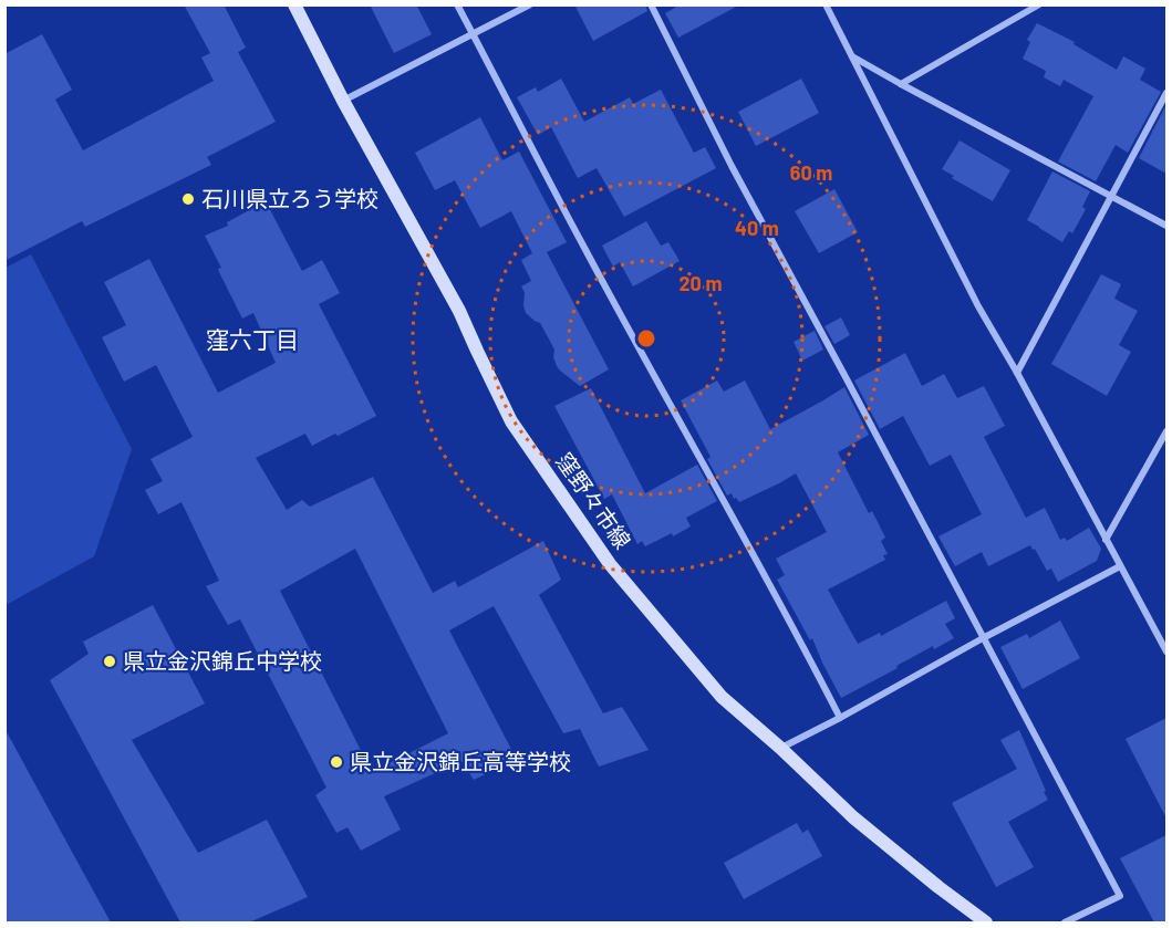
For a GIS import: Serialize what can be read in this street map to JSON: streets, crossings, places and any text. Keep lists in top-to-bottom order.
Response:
{
  "streets": {
    "main road": ["窪野々市線"]
  },
  "districts": ["窪六丁目"],
  "places": ["石川県立ろう学校", "県立金沢錦丘中学校", "県立金沢錦丘高等学校"],
  "rings": ["60 m", "40 m", "20 m"]
}
